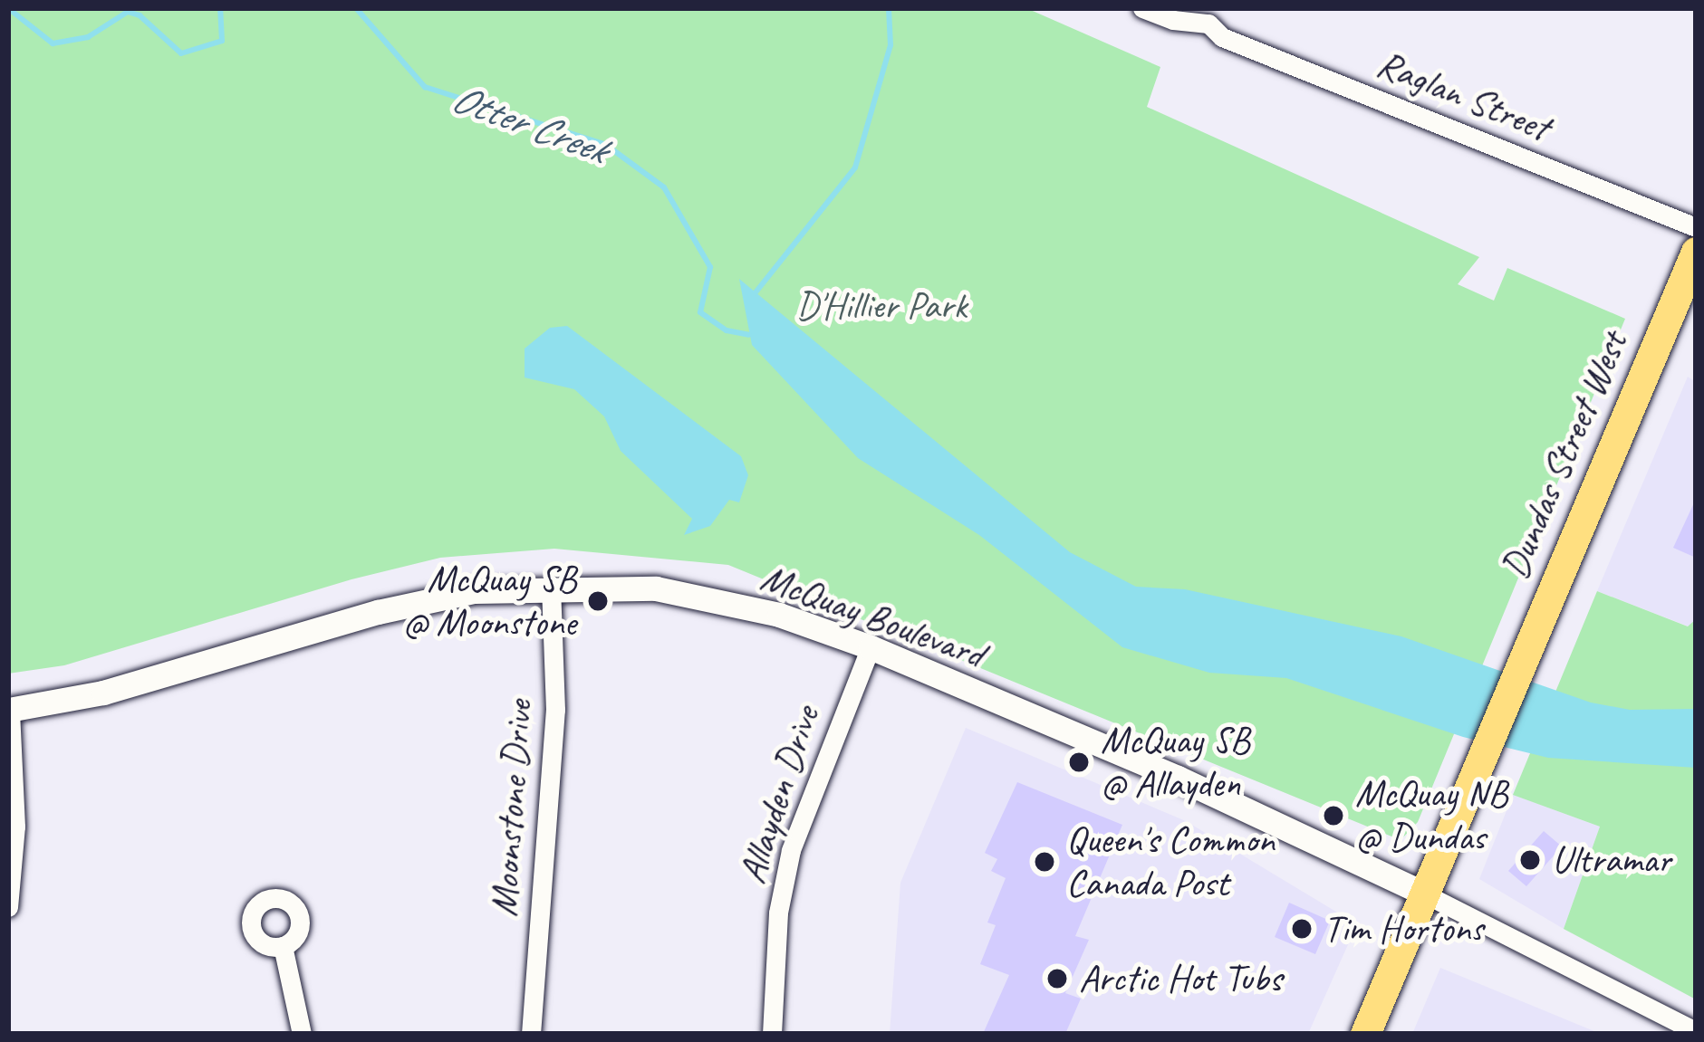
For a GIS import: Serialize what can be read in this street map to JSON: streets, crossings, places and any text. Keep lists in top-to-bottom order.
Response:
{
  "streets": {
    "main road": ["Dundas Street West"],
    "street": [
      "Raglan Street",
      "McQuay Boulevard",
      "Allayden Drive",
      "Moonstone Drive"
    ]
  },
  "crossings": [
    ["Dundas Street West", "McQuay Boulevard"],
    ["McQuay Boulevard", "Allayden Drive"],
    ["McQuay Boulevard", "Moonstone Drive"]
  ],
  "water": ["Otter Creek"],
  "parks": ["D'Hillier Park"],
  "places": [
    "McQuay SB @ Moonstone",
    "McQuay SB @ Allayden",
    "McQuay NB @ Dundas",
    "Ultramar",
    "Queen's Common Canada Post",
    "Tim Hortons",
    "Arctic Hot Tubs"
  ]
}
